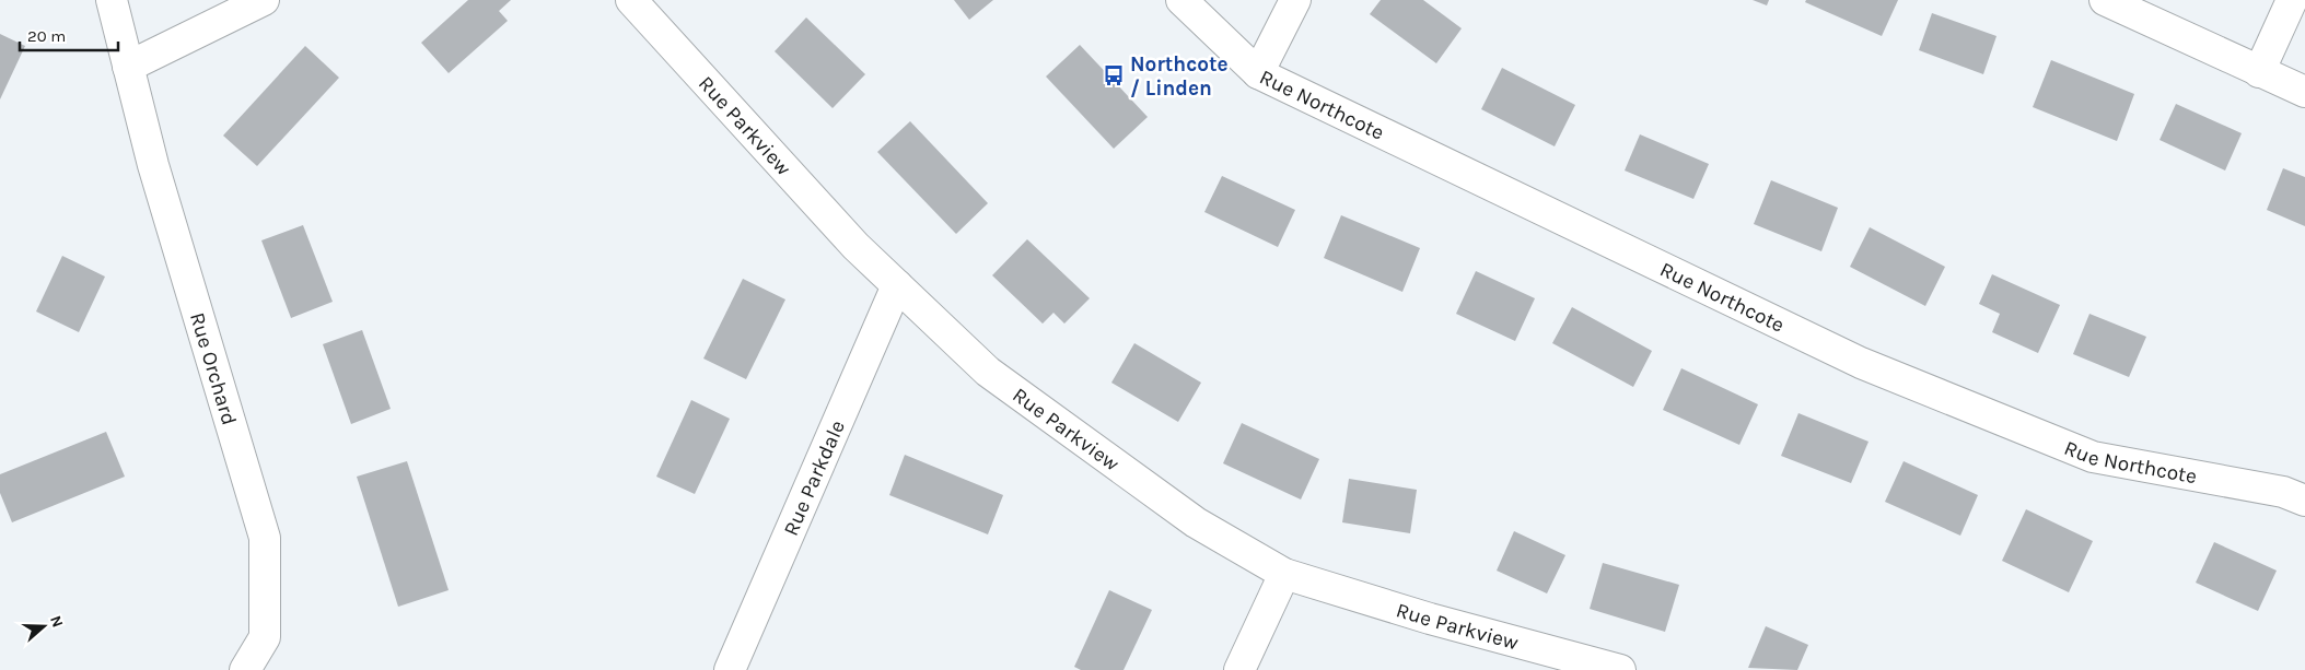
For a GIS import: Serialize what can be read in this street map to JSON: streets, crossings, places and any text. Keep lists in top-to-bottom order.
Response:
{
  "streets": {
    "street": [
      "Rue Northcote",
      "Rue Parkview",
      "Rue Orchard",
      "Rue Parkdale"
    ]
  },
  "crossings": [
    ["Rue Parkview", "Rue Parkdale"]
  ],
  "places": {
    "bus stop": ["Northcote / Linden"]
  },
  "scale_bar": "20 m",
  "north": "right"
}
